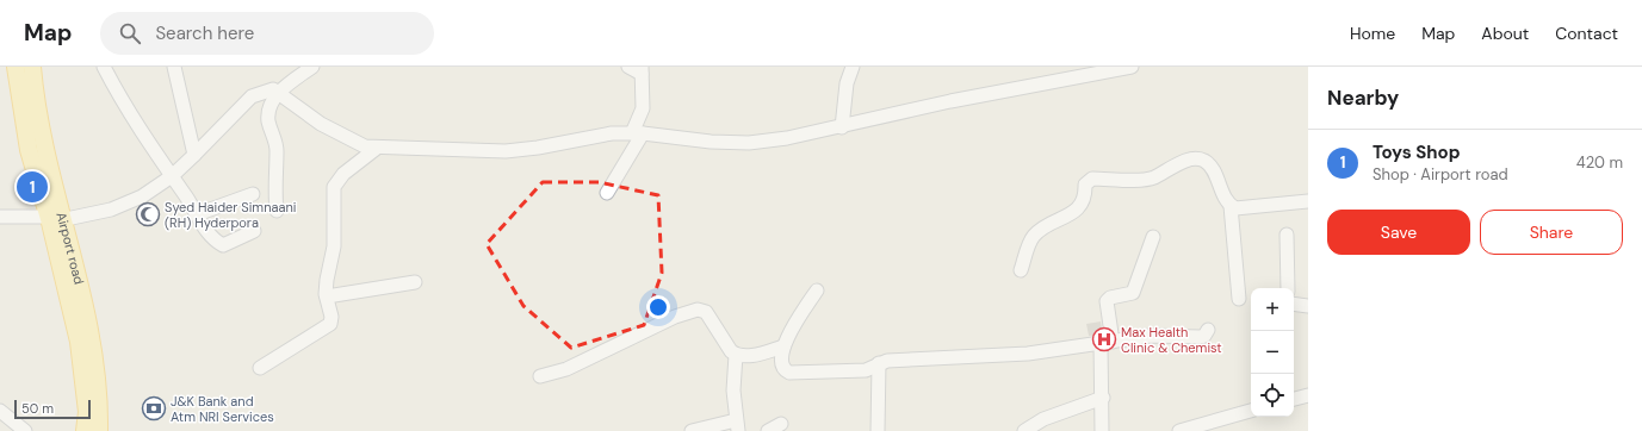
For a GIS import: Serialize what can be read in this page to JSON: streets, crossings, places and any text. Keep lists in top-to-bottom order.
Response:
{
  "streets": {
    "main road": ["Airport road"]
  },
  "places": {
    "mosque": ["Syed Haider Simnaani (RH) Hyderpora"],
    "hospital": ["Max Health Clinic & Chemist"],
    "bank": ["J&K Bank and Atm NRI Services"]
  },
  "scale_bar": "50 m",
  "page": {
    "header": "Map",
    "search": "Search here",
    "nav": [
      "Home",
      "Map",
      "About",
      "Contact"
    ],
    "heading": "Nearby",
    "list": [
      {
        "mark": "1",
        "name": "Toys Shop",
        "note": "Shop · Airport road",
        "value": "420 m"
      }
    ],
    "pins": "1",
    "buttons": ["Save", "Share"],
    "map_buttons": ["+", "−"],
    "scale": "50 m"
  }
}
